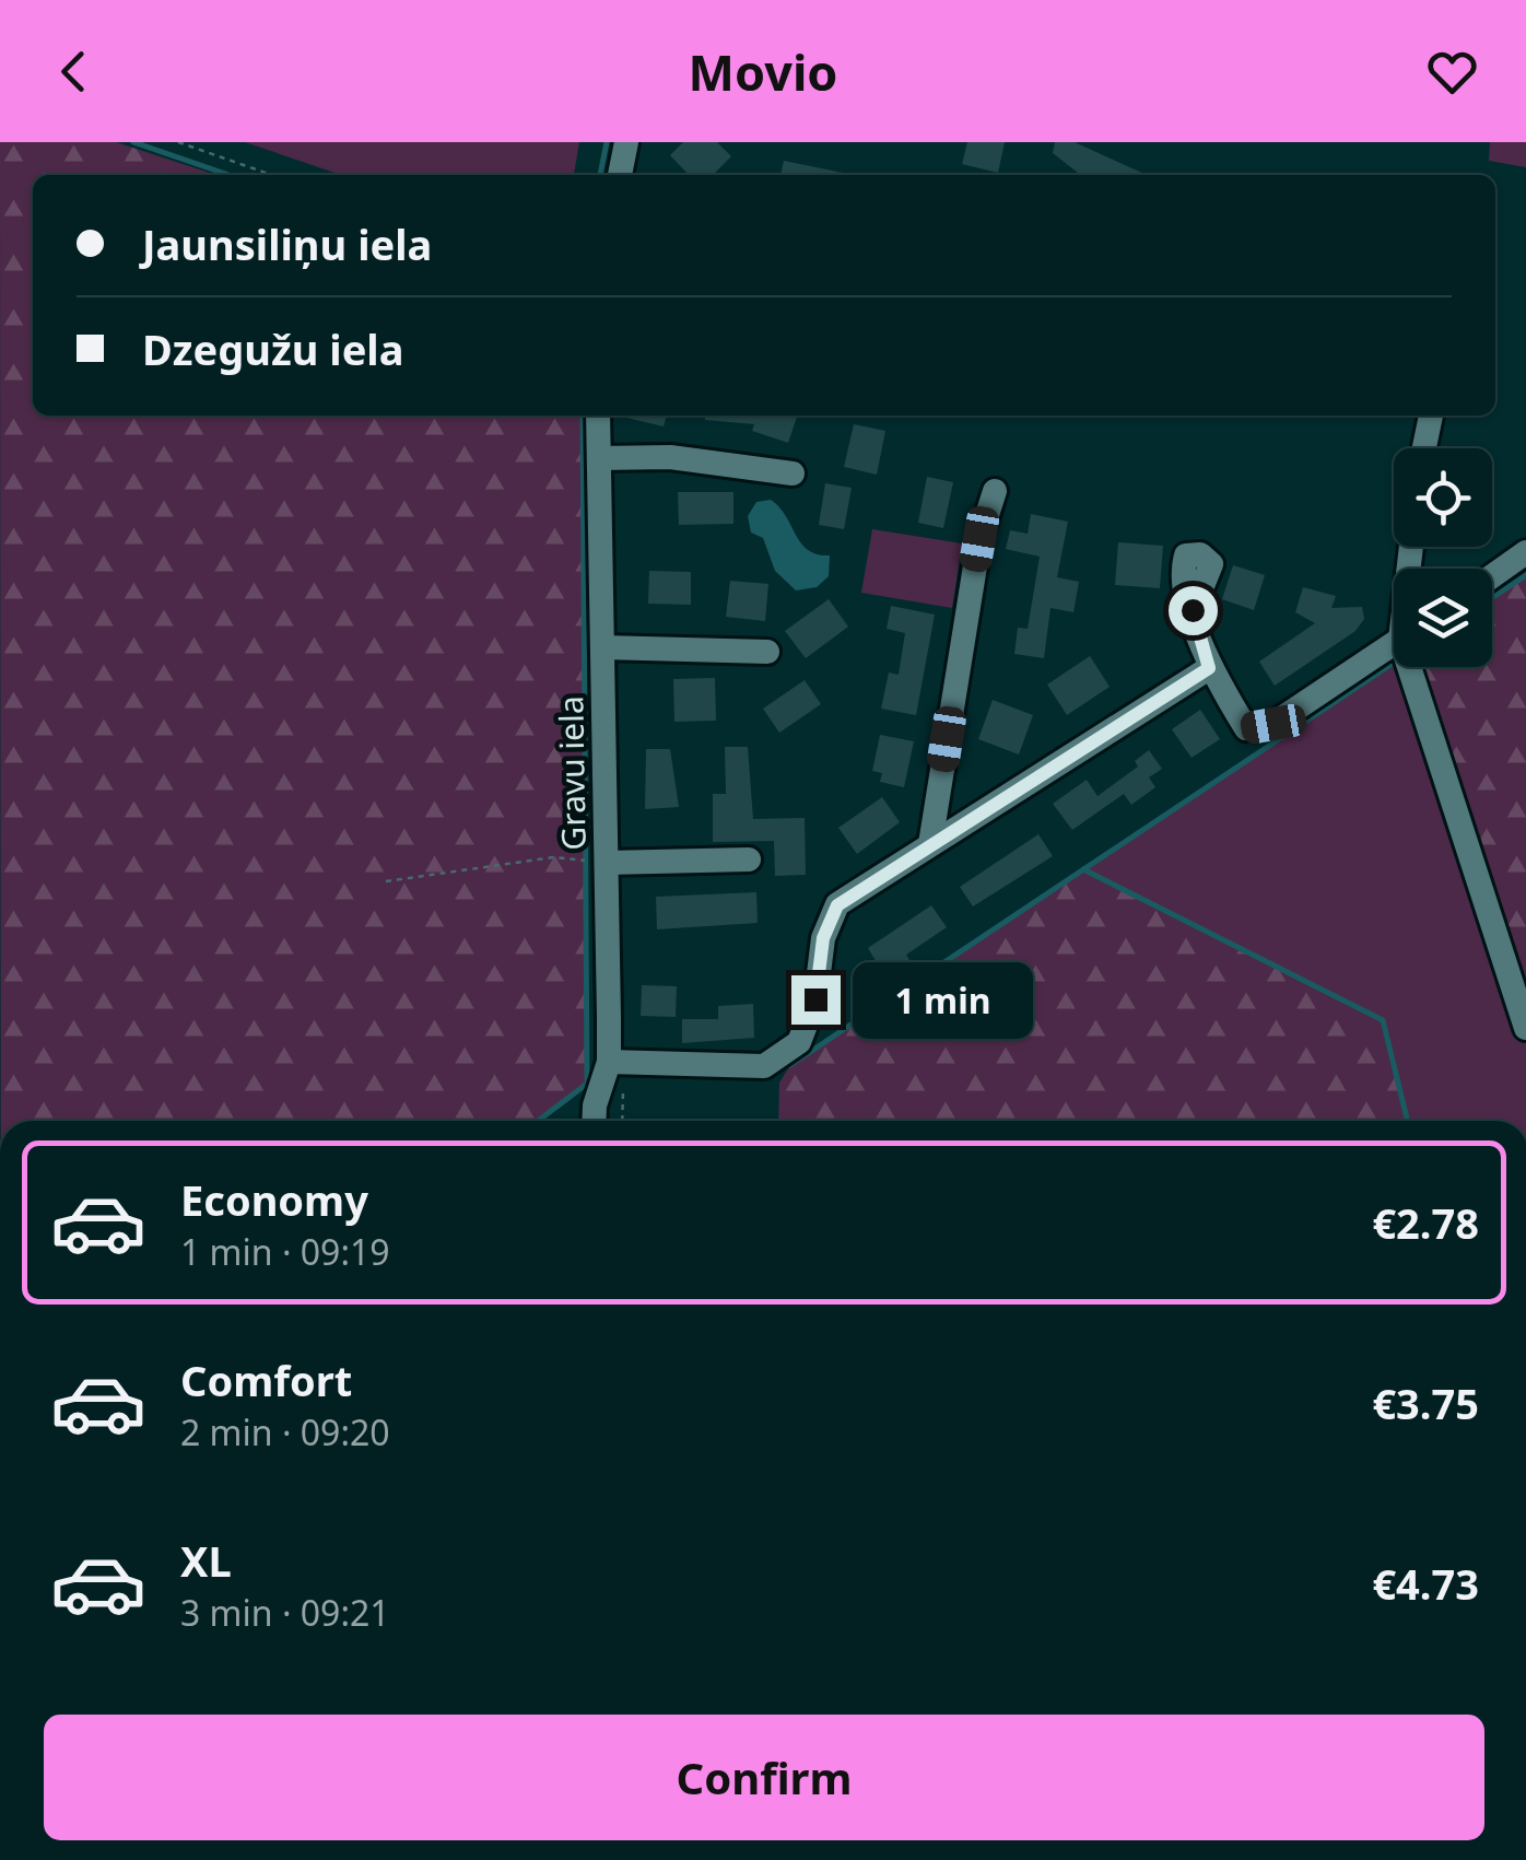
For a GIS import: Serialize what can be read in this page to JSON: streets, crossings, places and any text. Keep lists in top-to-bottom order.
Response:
{
  "streets": {
    "street": ["Gravu iela"]
  },
  "page": {
    "header": "Movio",
    "banner": ["Jaunsiliņu iela", "Dzegužu iela"],
    "bubble": "1 min",
    "list": [
      {
        "name": "Economy",
        "note": "1 min · 09:19",
        "value": "€2.78"
      },
      {
        "name": "Comfort",
        "note": "2 min · 09:20",
        "value": "€3.75"
      },
      {
        "name": "XL",
        "note": "3 min · 09:21",
        "value": "€4.73"
      }
    ],
    "buttons": "Confirm"
  }
}
